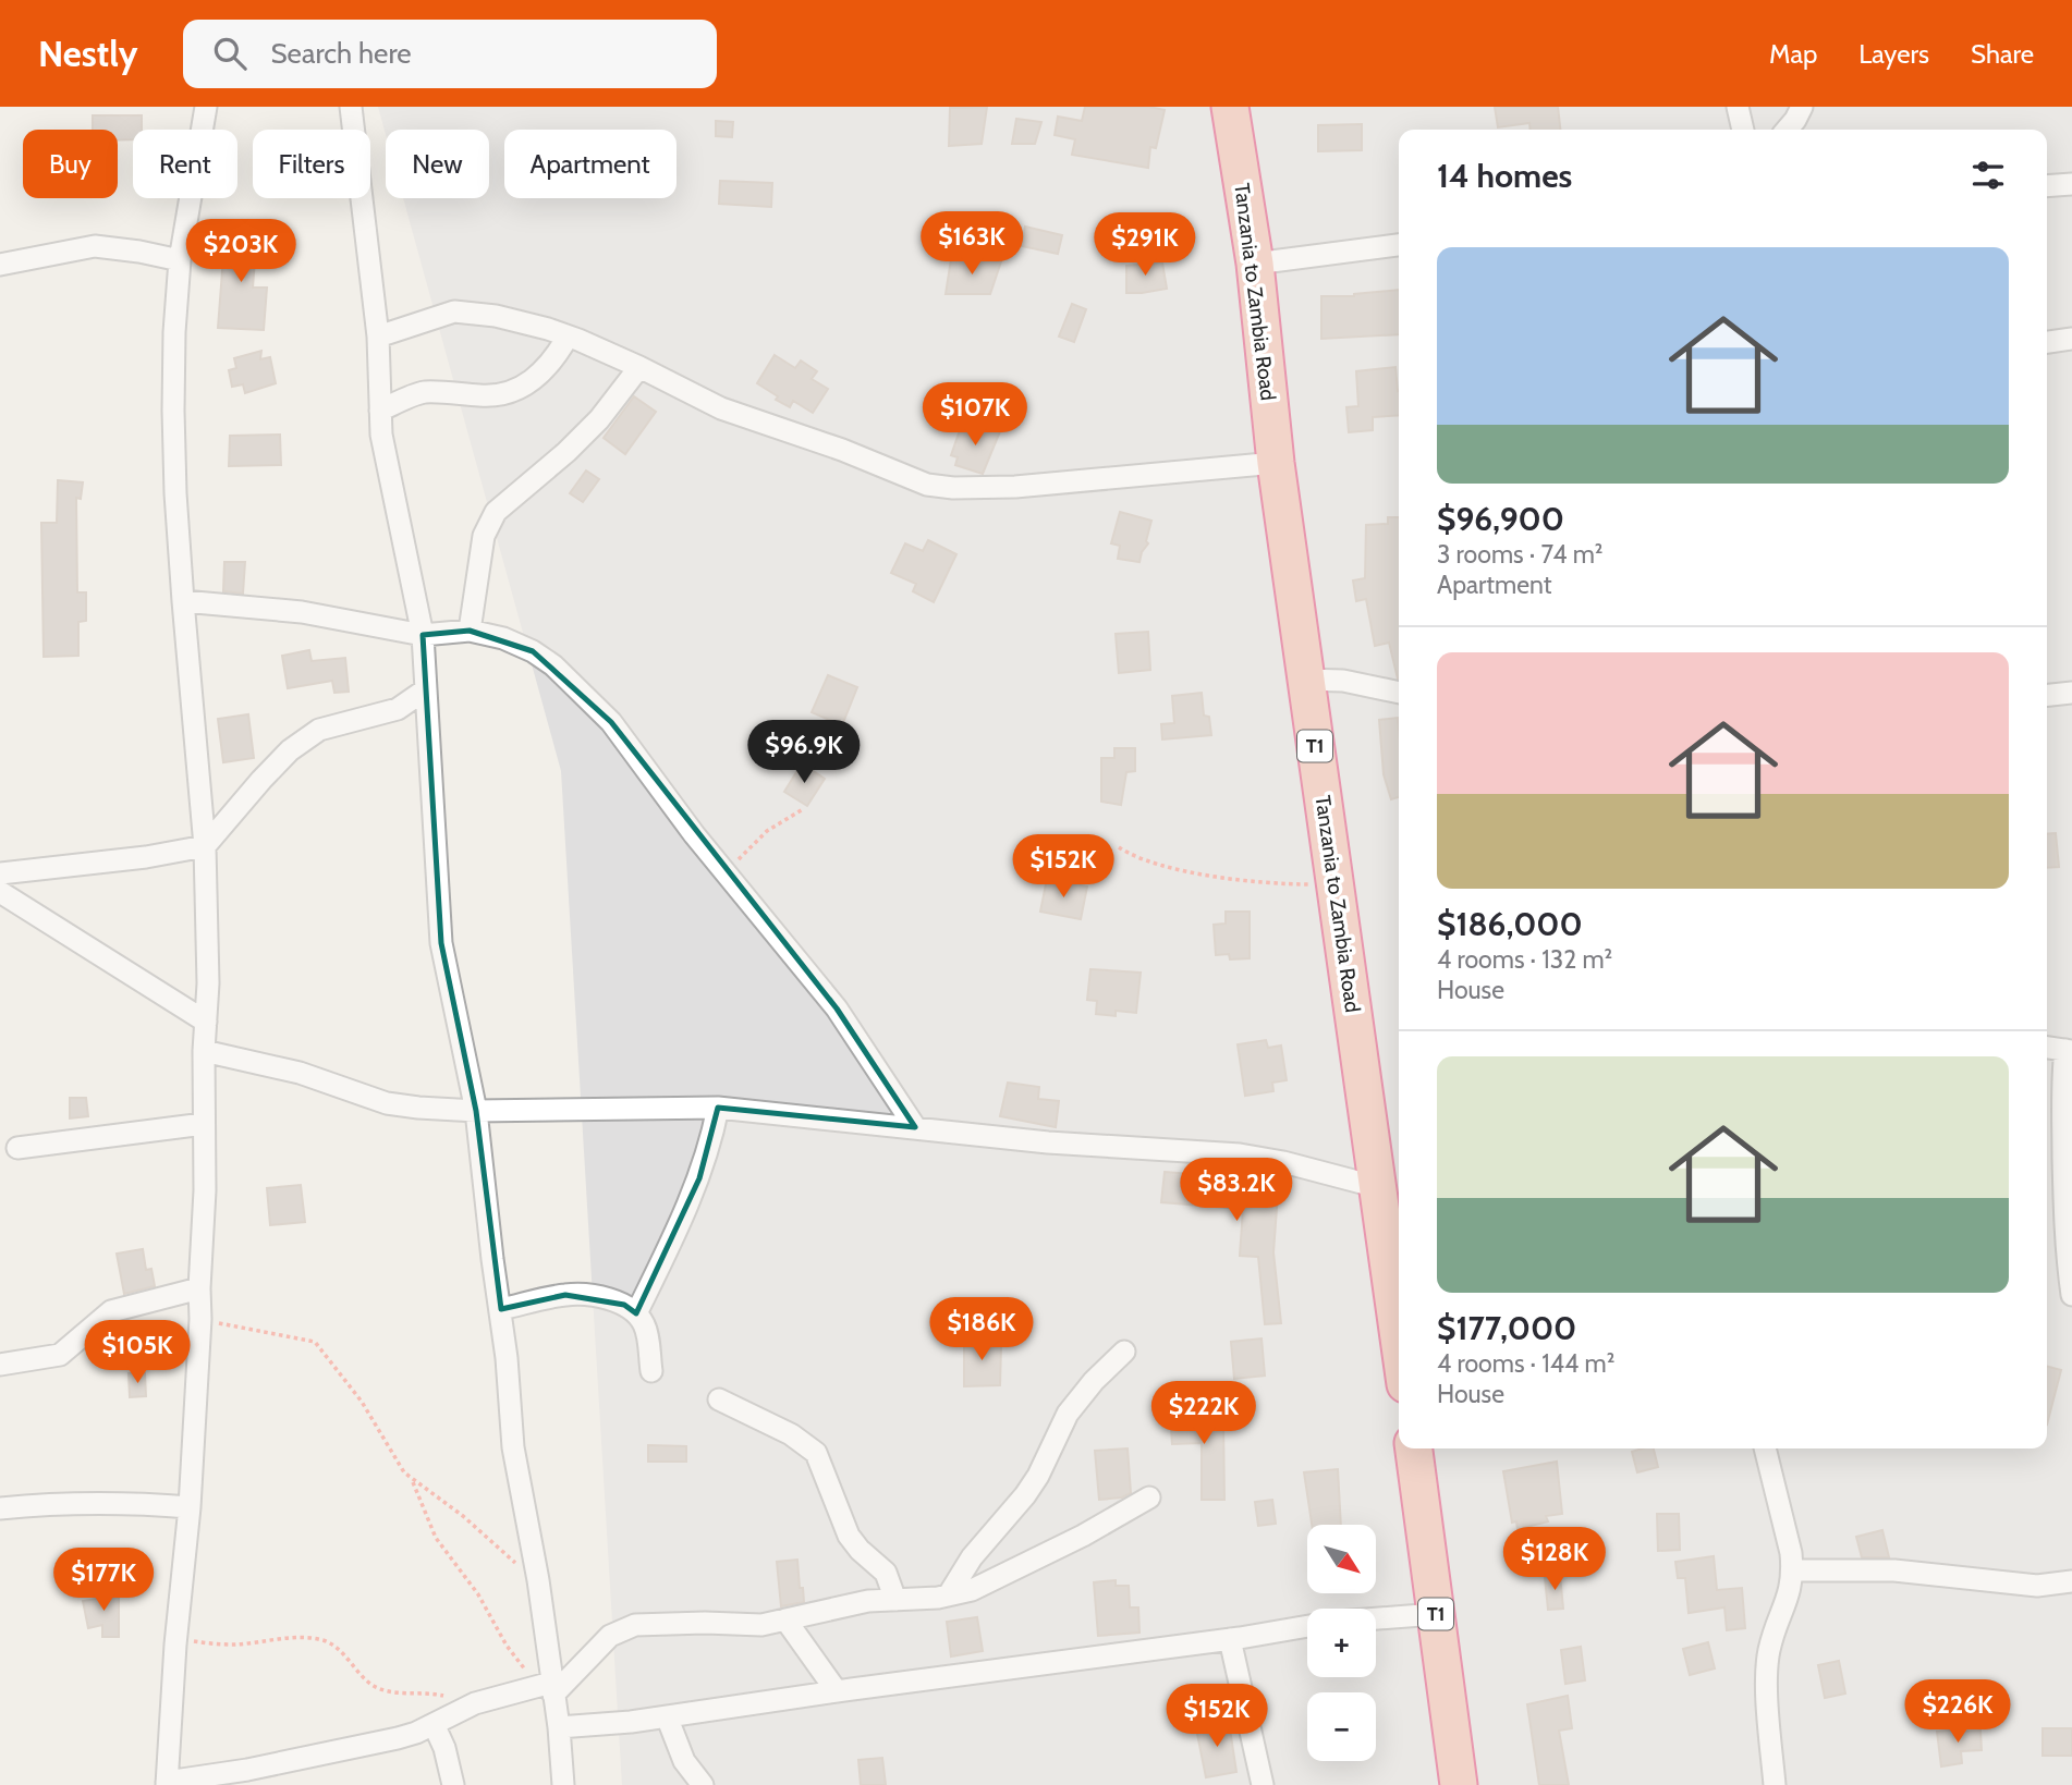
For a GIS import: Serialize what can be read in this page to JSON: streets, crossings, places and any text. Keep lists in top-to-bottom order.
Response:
{
  "streets": {
    "highway": ["Tanzania to Zambia Road", "T1"]
  },
  "north": "bottom right",
  "page": {
    "header": "Nestly",
    "search": "Search here",
    "nav": ["Map", "Layers", "Share"],
    "chip": [
      "Buy",
      "Rent",
      "Filters",
      "New",
      "Apartment"
    ],
    "heading": "14 homes",
    "price": [
      "$163K",
      "$291K",
      "$203K",
      "$107K",
      "$96.9K",
      "$152K",
      "$83.2K",
      "$186K",
      "$105K",
      "$222K",
      "$128K",
      "$177K",
      "$226K",
      "$152K"
    ],
    "list": [
      {
        "name": "$96,900",
        "note": "3 rooms · 74 m² · Apartment"
      },
      {
        "name": "$186,000",
        "note": "4 rooms · 132 m² · House"
      },
      {
        "name": "$177,000",
        "note": "4 rooms · 144 m² · House"
      }
    ],
    "map_buttons": ["+", "−"]
  }
}
